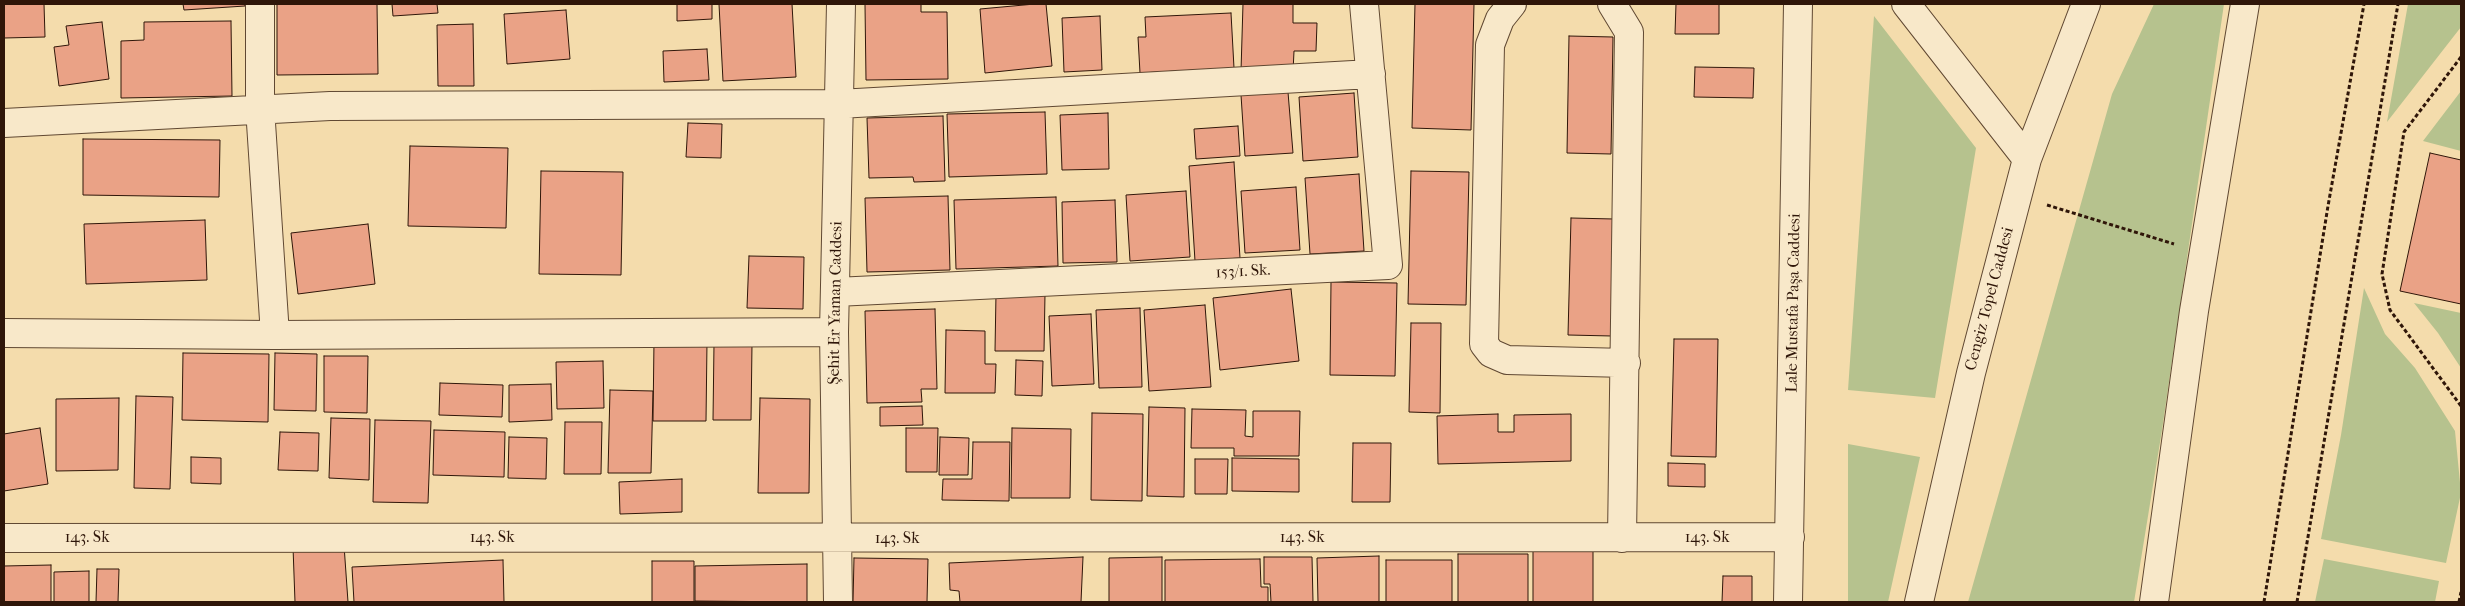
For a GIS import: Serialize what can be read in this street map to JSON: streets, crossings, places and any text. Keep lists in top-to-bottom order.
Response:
{
  "streets": {
    "street": [
      "153/1. Sk.",
      "Cengiz Topel Caddesi",
      "Şehit Er Yaman Caddesi",
      "Lale Mustafa Paşa Caddesi",
      "143. Sk"
    ]
  },
  "crossings": [
    ["153/1. Sk.", "Şehit Er Yaman Caddesi"],
    ["Şehit Er Yaman Caddesi", "143. Sk"],
    ["Lale Mustafa Paşa Caddesi", "143. Sk"]
  ]
}
